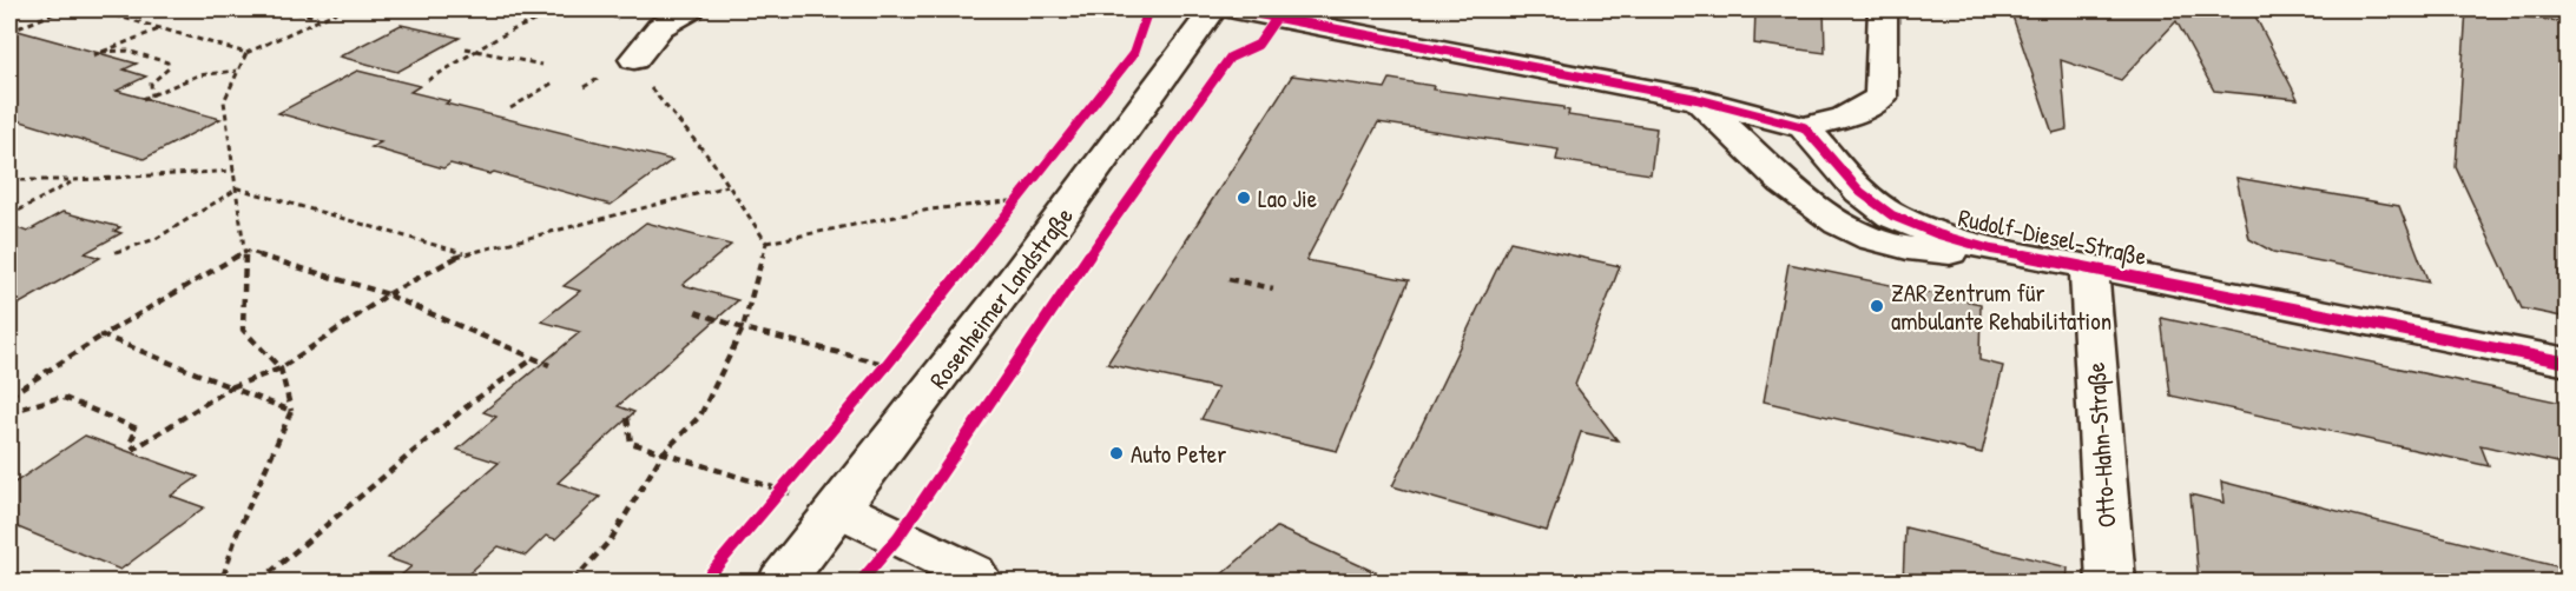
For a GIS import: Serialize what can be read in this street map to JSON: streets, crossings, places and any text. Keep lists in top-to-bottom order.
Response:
{
  "streets": {
    "street": ["Rudolf-Diesel-Straße", "Rosenheimer Landstraße", "Otto-Hahn-Straße"]
  },
  "crossings": [
    ["Rudolf-Diesel-Straße", "Otto-Hahn-Straße"]
  ],
  "places": ["Lao Jie", "ZAR Zentrum für ambulante Rehabilitation", "Auto Peter"]
}
